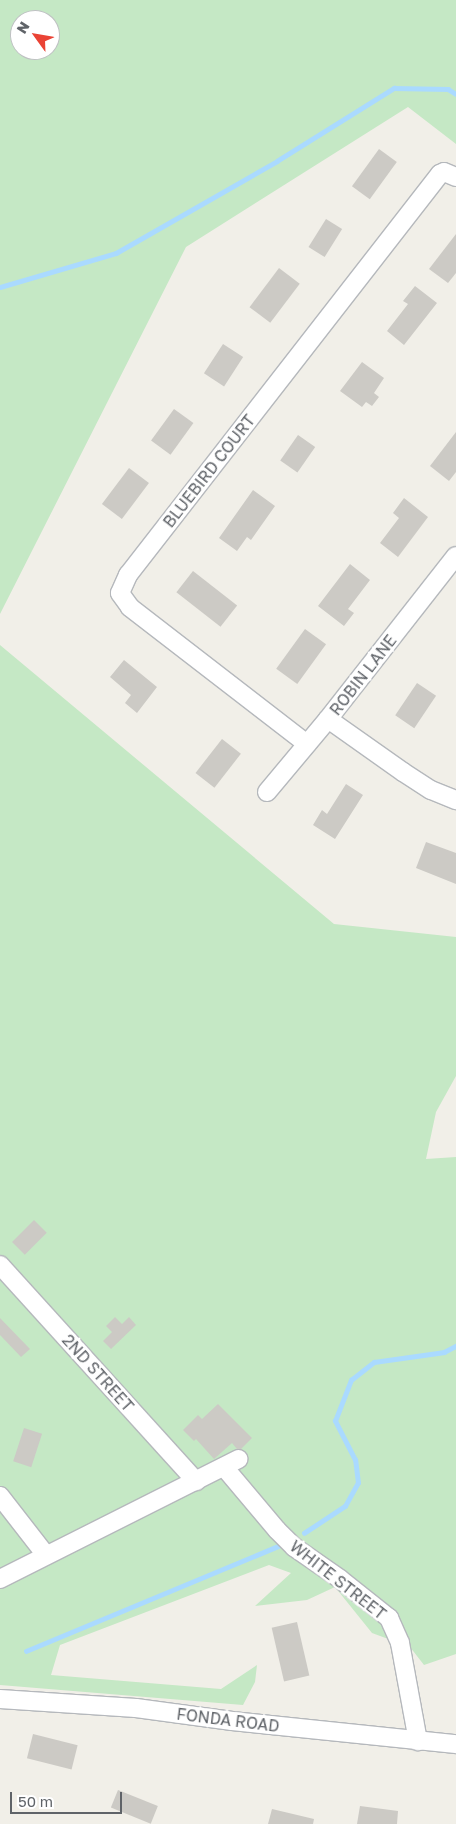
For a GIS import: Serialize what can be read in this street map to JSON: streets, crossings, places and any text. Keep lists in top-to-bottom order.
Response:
{
  "streets": {
    "street": [
      "BLUEBIRD COURT",
      "ROBIN LANE",
      "2ND STREET",
      "WHITE STREET",
      "FONDA ROAD"
    ]
  },
  "crossings": [
    ["BLUEBIRD COURT", "ROBIN LANE"],
    ["2ND STREET", "WHITE STREET"],
    ["WHITE STREET", "FONDA ROAD"]
  ],
  "scale_bar": "50 m",
  "north": "top left"
}
